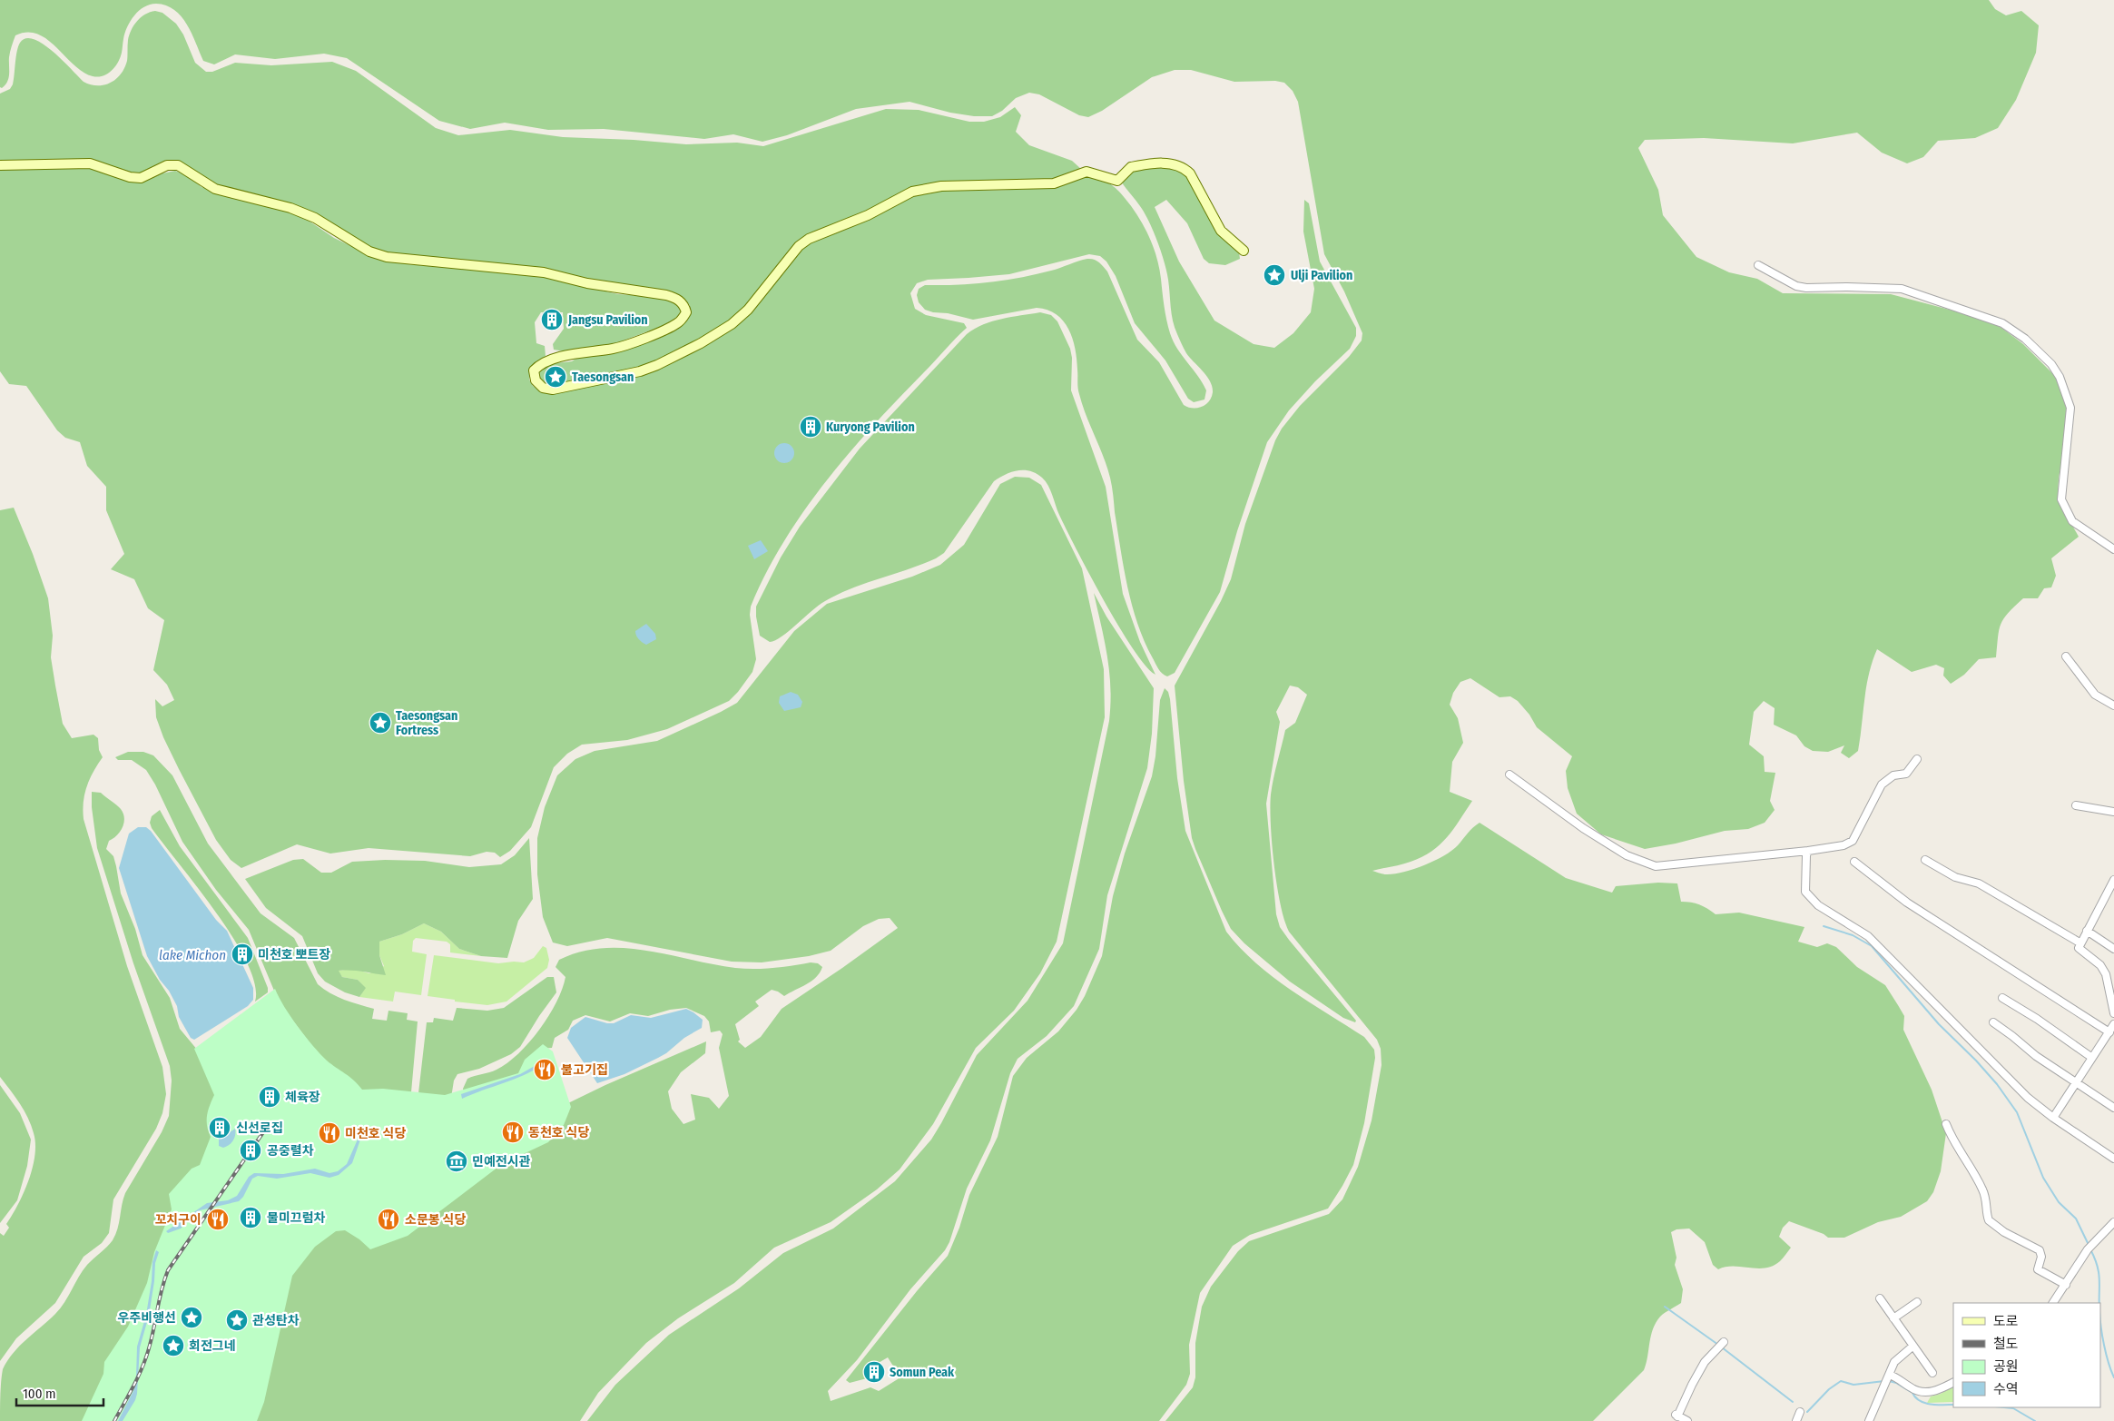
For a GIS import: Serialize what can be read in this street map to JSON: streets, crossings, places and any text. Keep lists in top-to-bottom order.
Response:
{
  "water": ["lake Michon"],
  "places": {
    "place": [
      "Ulji Pavilion",
      "Taesongsan",
      "Taesongsan Fortress",
      "우주비행선",
      "관성탄차",
      "회전그네"
    ],
    "building": [
      "Jangsu Pavilion",
      "Kuryong Pavilion",
      "미천호 뽀트장",
      "체육장",
      "신선로집",
      "공중렬차",
      "물미끄럼차",
      "Somun Peak"
    ],
    "restaurant": [
      "불고기집",
      "동천호 식당",
      "미천호 식당",
      "꼬치구이",
      "소문봉 식당"
    ],
    "museum": ["민예전시관"]
  },
  "legend": [
    "도로",
    "철도",
    "공원",
    "수역"
  ],
  "scale_bar": "100 m"
}
